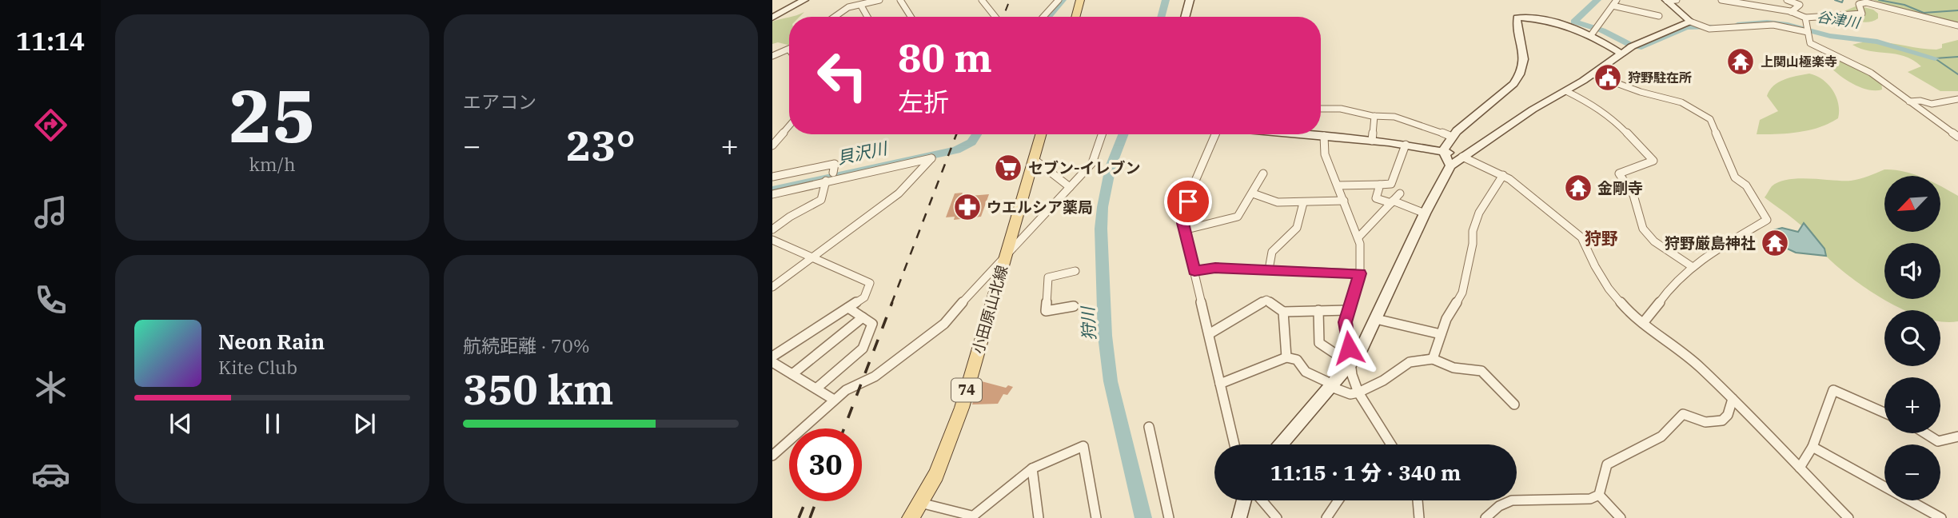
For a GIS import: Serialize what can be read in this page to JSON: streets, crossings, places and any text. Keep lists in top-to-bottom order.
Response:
{
  "streets": {
    "main road": ["小田原山北線", "74"]
  },
  "districts": ["狩野"],
  "water": ["谷津川", "貝沢川", "狩川"],
  "places": {
    "temple": ["上関山極楽寺", "金剛寺", "狩野厳島神社"],
    "public building": ["狩野駐在所"],
    "supermarket": ["セブン-イレブン"],
    "pharmacy": ["ウエルシア薬局"]
  },
  "north": "bottom left",
  "page": {
    "tabs": "11:14",
    "tile": [
      ["25", "km/h"],
      "エアコン",
      ["航続距離 · 70%", "350 km"]
    ],
    "turn": ["80 m", "左折"],
    "heat": ["−", "23°", "+"],
    "map_buttons": ["+", "−"],
    "song": ["Neon Rain", "Kite Club"],
    "limit": "30",
    "trip": "11:15 · 1 分 · 340 m"
  }
}
